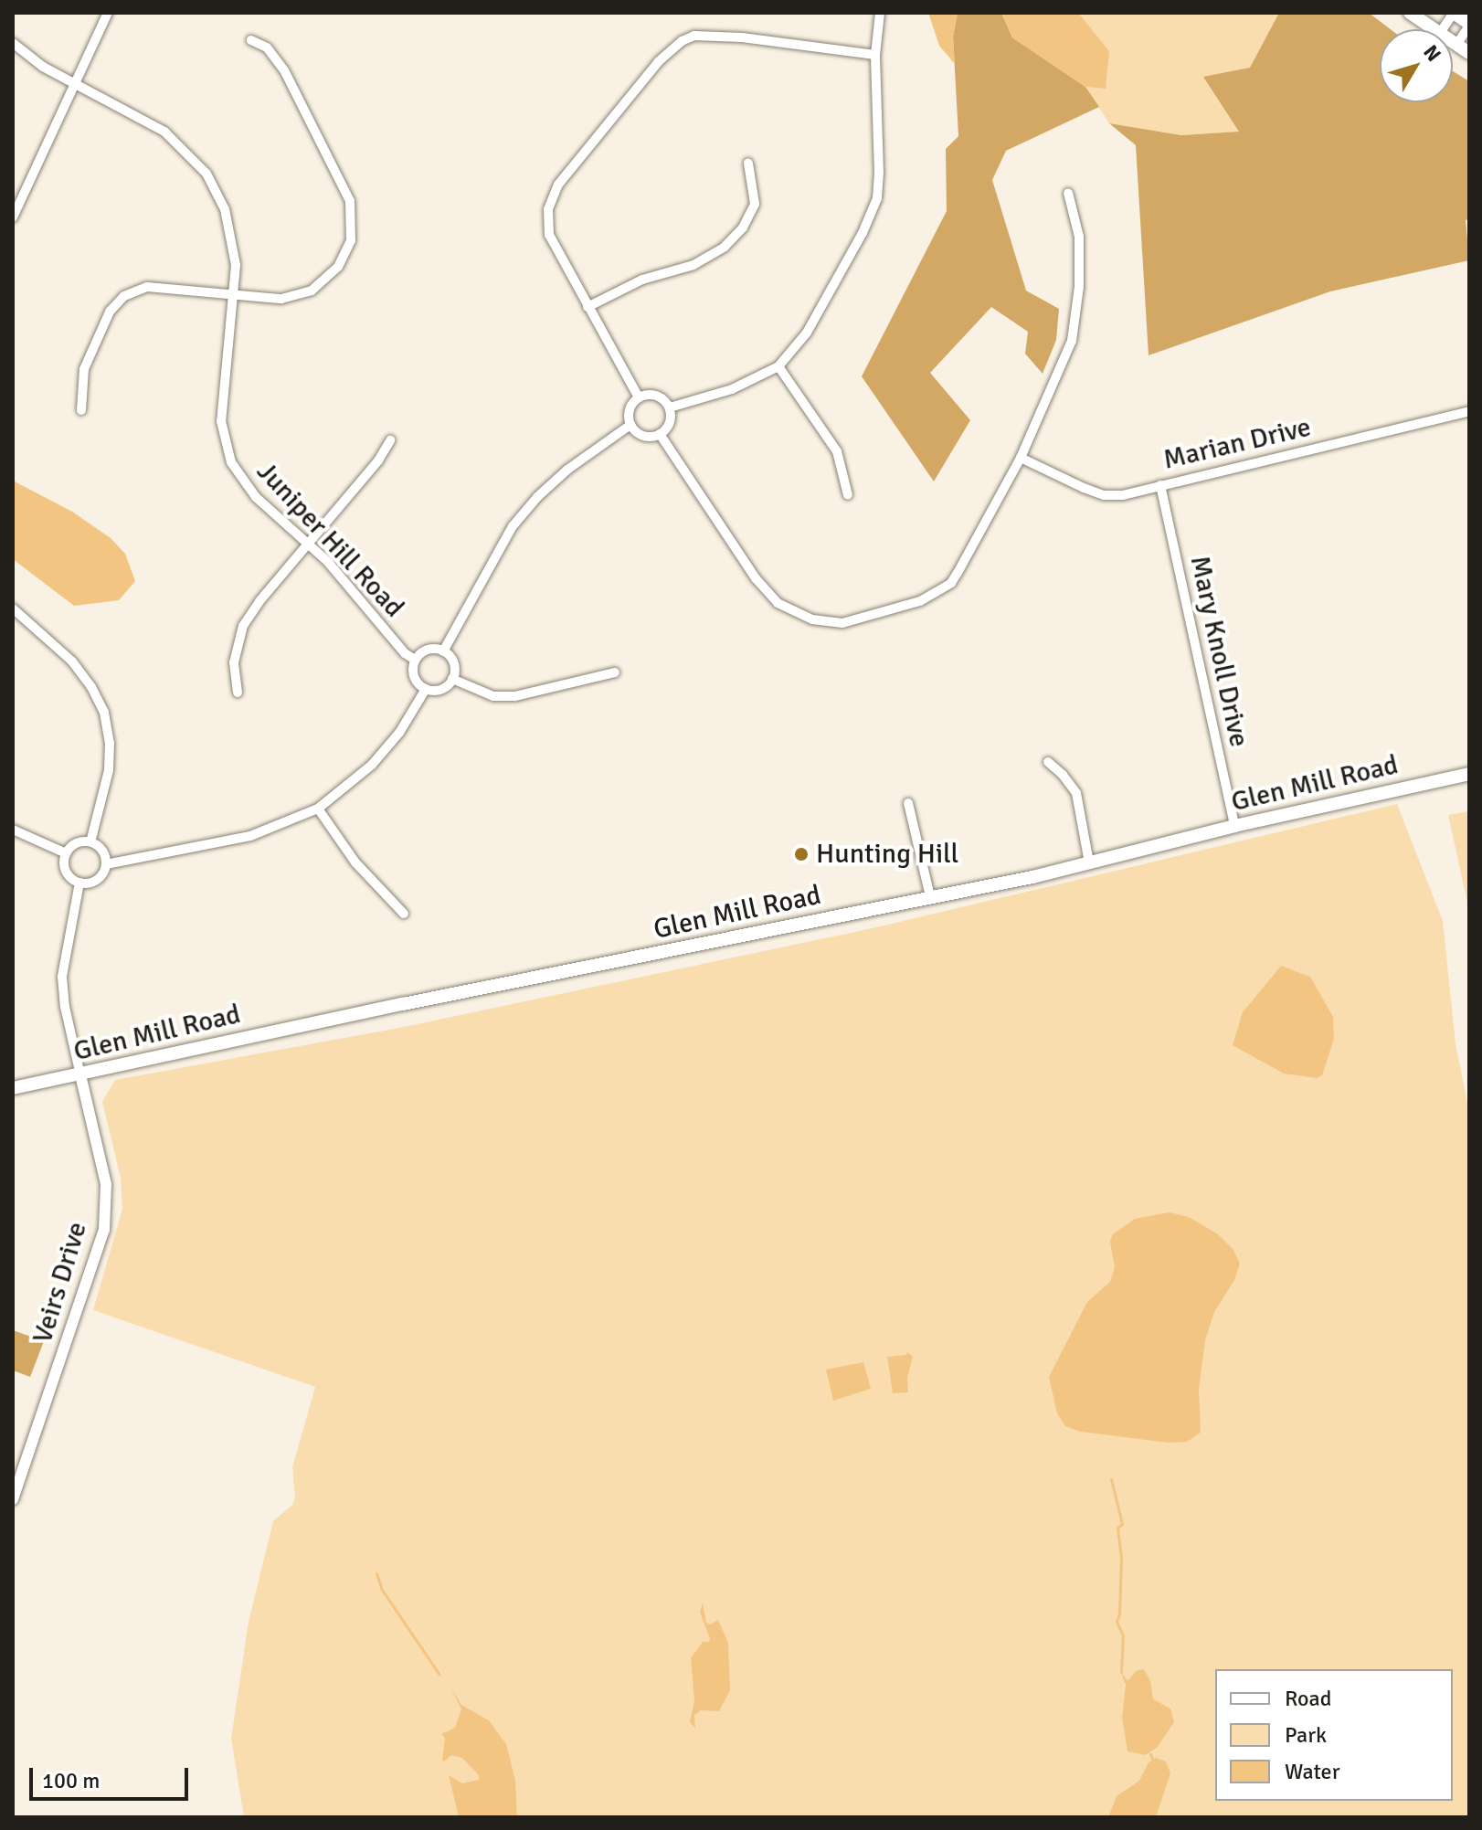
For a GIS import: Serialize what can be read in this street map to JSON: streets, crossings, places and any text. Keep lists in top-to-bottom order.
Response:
{
  "streets": {
    "main road": ["Glen Mill Road"],
    "street": [
      "Marian Drive",
      "Juniper Hill Road",
      "Mary Knoll Drive",
      "Veirs Drive"
    ]
  },
  "crossings": [
    ["Marian Drive", "Mary Knoll Drive"],
    ["Mary Knoll Drive", "Glen Mill Road"],
    ["Glen Mill Road", "Veirs Drive"]
  ],
  "places": ["Hunting Hill"],
  "legend": ["Road", "Park", "Water"],
  "scale_bar": "100 m",
  "north": "top right"
}
